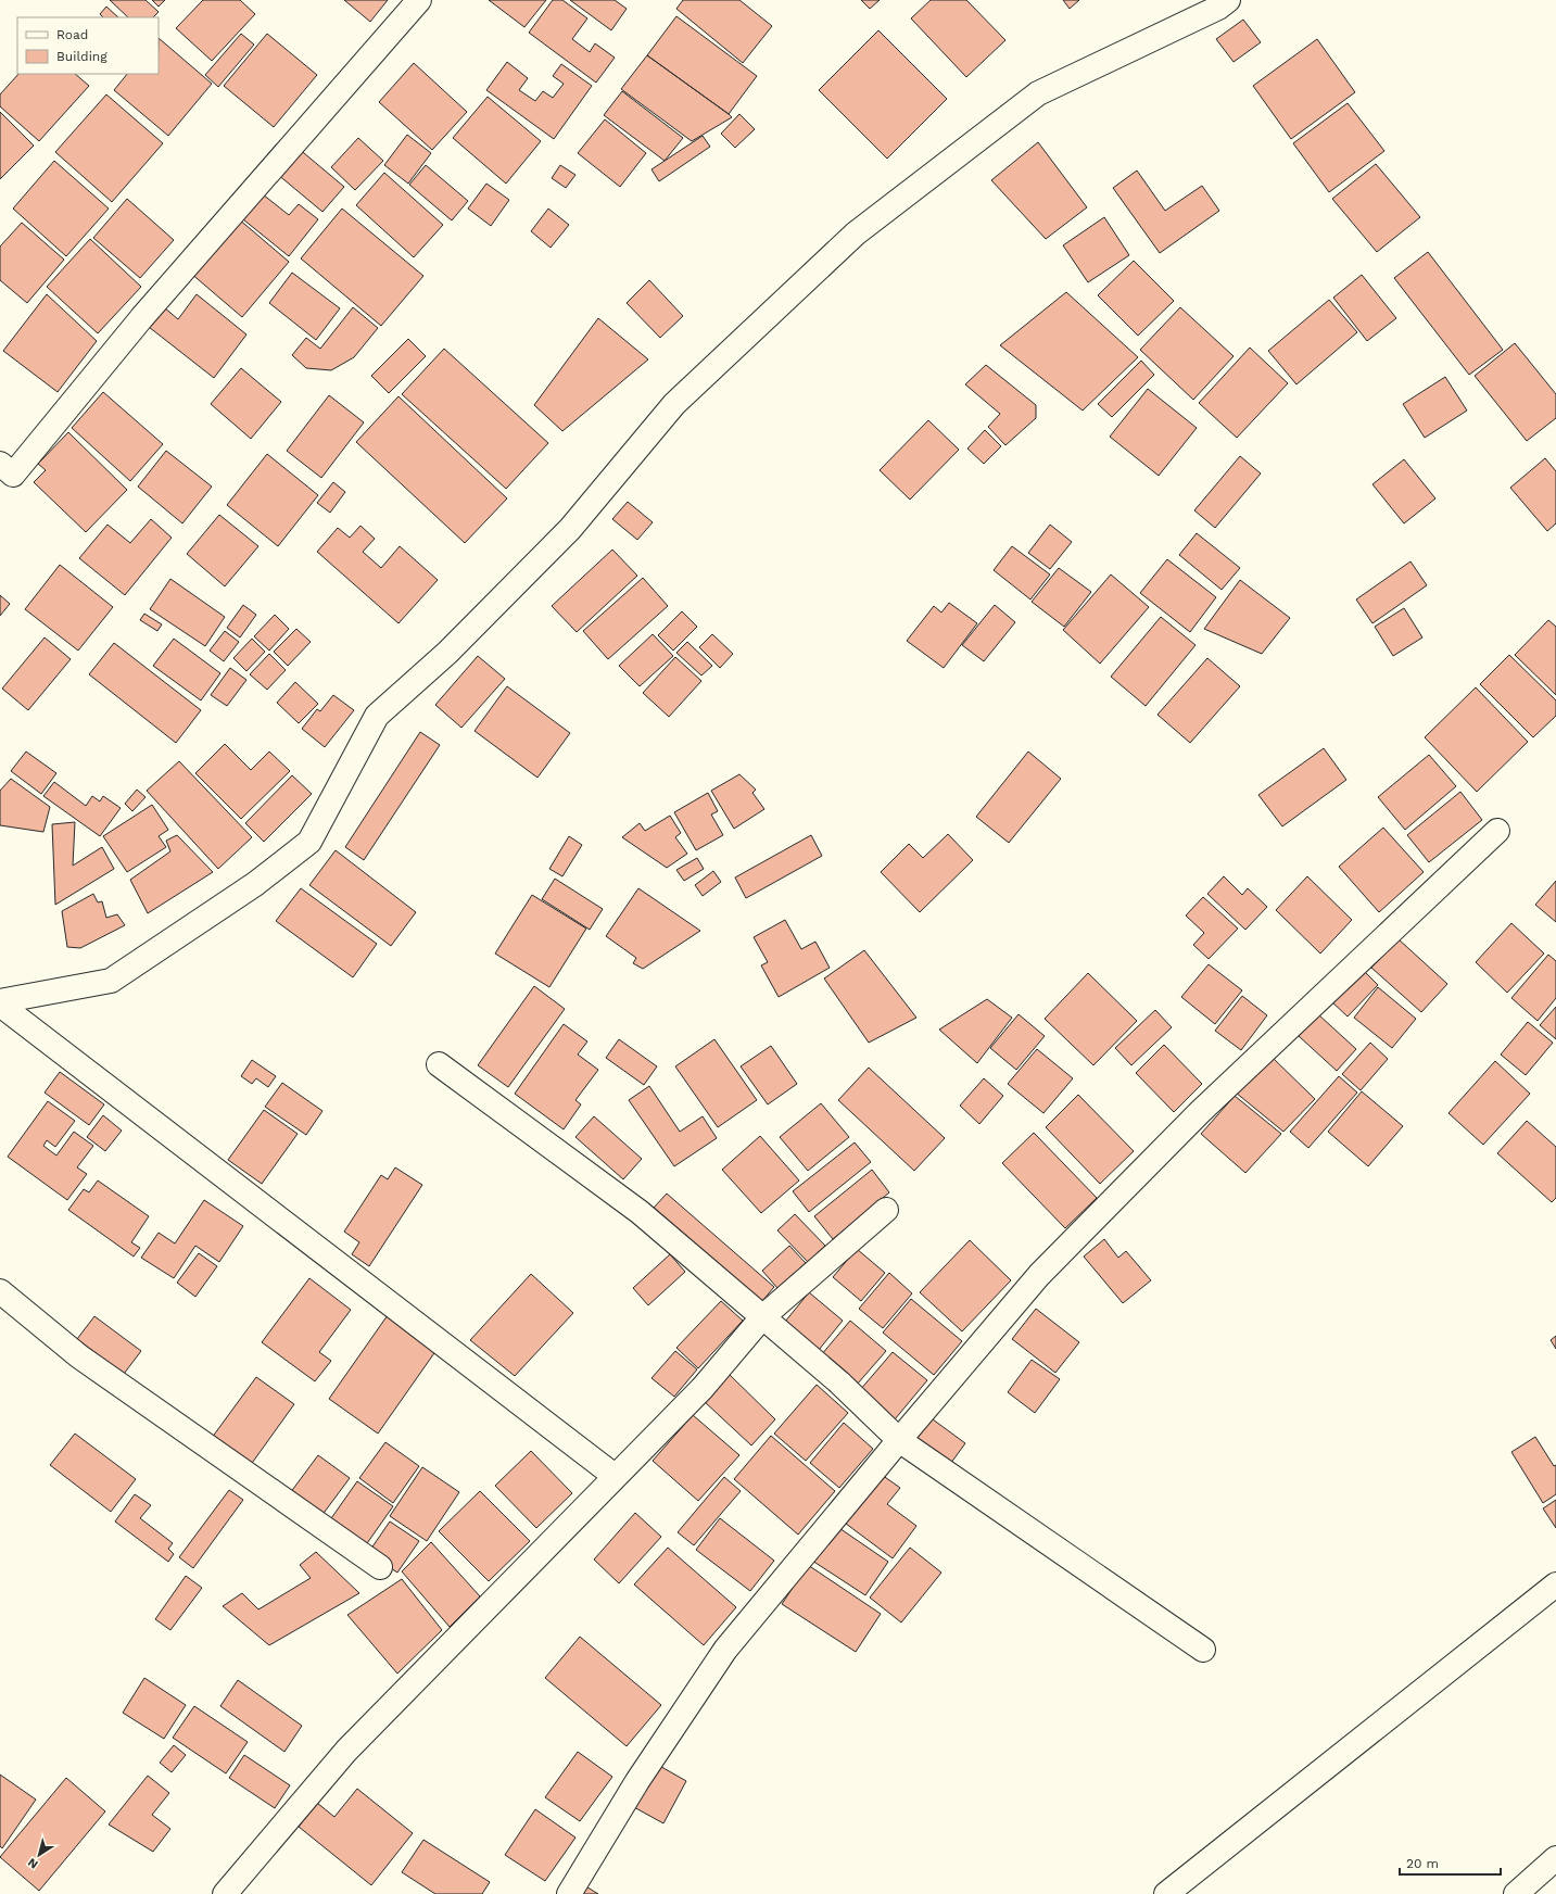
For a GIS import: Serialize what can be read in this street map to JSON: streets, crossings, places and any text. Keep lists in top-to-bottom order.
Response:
{
  "legend": ["Road", "Building"],
  "scale_bar": "20 m",
  "north": "bottom left"
}
